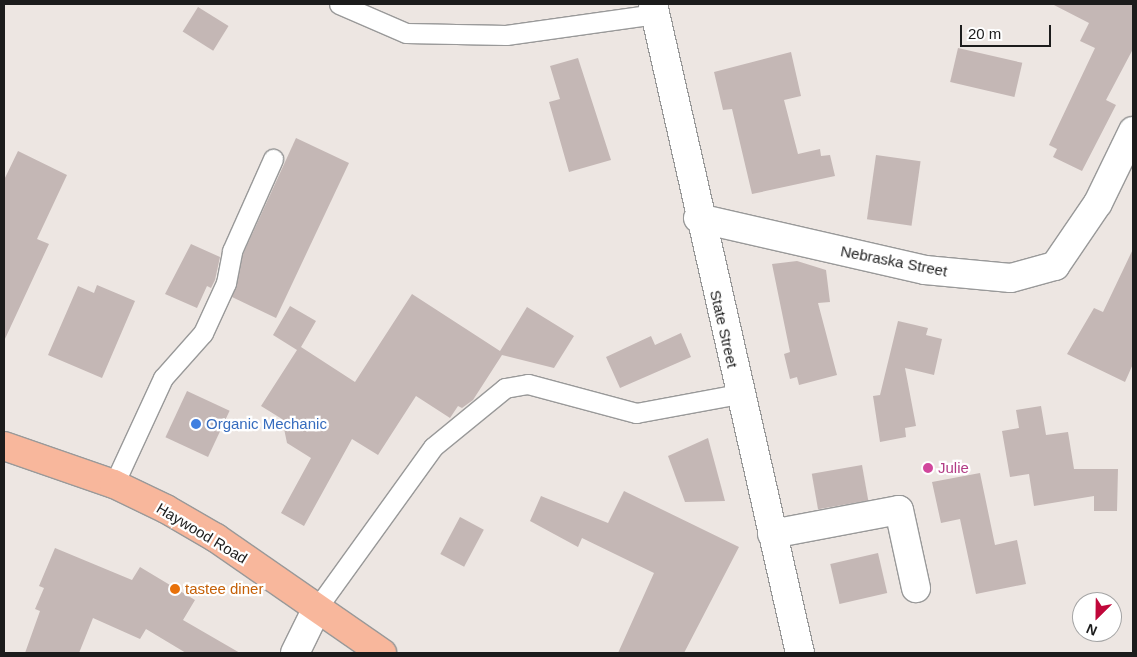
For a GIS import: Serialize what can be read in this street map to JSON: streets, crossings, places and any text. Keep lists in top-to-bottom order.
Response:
{
  "streets": {
    "main road": ["Haywood Road"],
    "street": ["Nebraska Street", "State Street"]
  },
  "crossings": [
    ["Nebraska Street", "State Street"]
  ],
  "places": ["Organic Mechanic", "Julie", "tastee diner"],
  "scale_bar": "20 m",
  "north": "bottom left"
}
